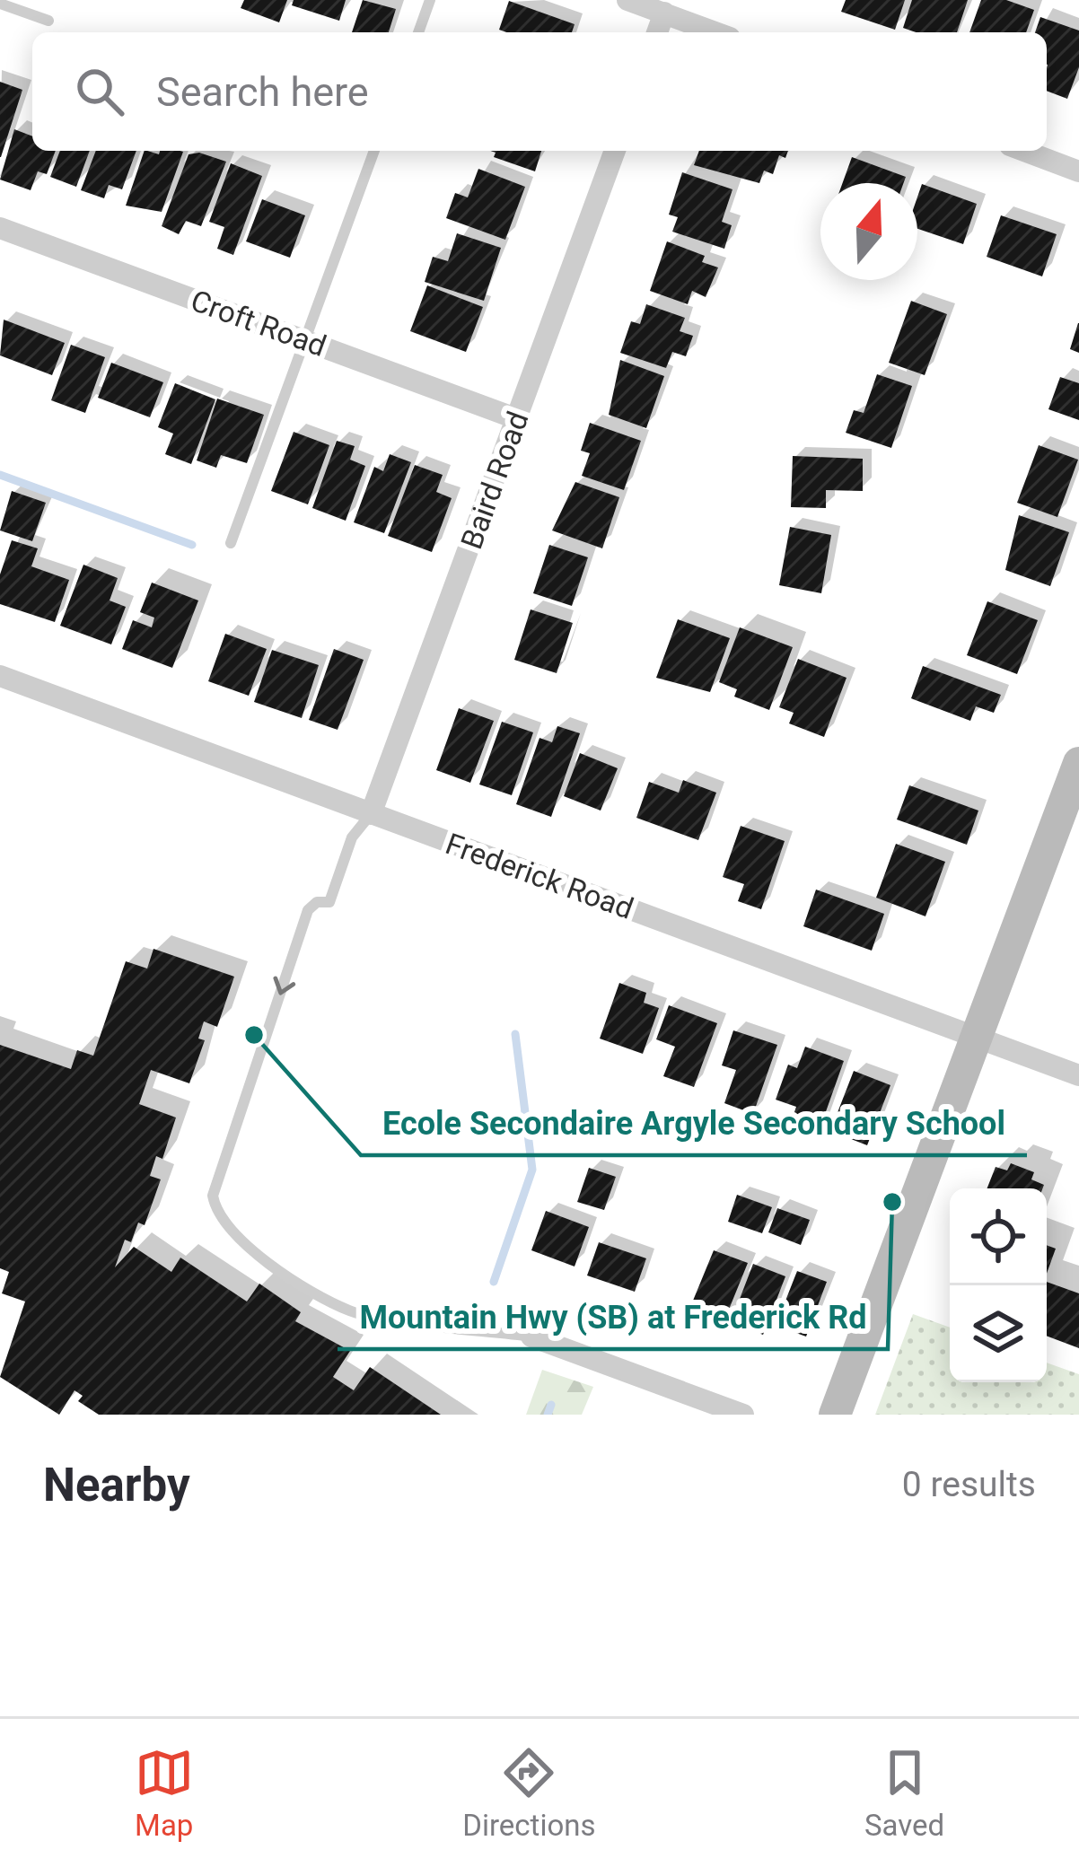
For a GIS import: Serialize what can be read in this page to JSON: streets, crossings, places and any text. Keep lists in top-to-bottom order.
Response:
{
  "streets": {
    "street": ["Croft Road", "Baird Road", "Frederick Road"]
  },
  "crossings": [
    ["Croft Road", "Baird Road"],
    ["Baird Road", "Frederick Road"]
  ],
  "places": ["Ecole Secondaire Argyle Secondary School", "Mountain Hwy (SB) at Frederick Rd"],
  "north": "top",
  "page": {
    "search": "Search here",
    "heading": ["Nearby", "0 results"],
    "nav": ["Map", "Directions", "Saved"]
  }
}
